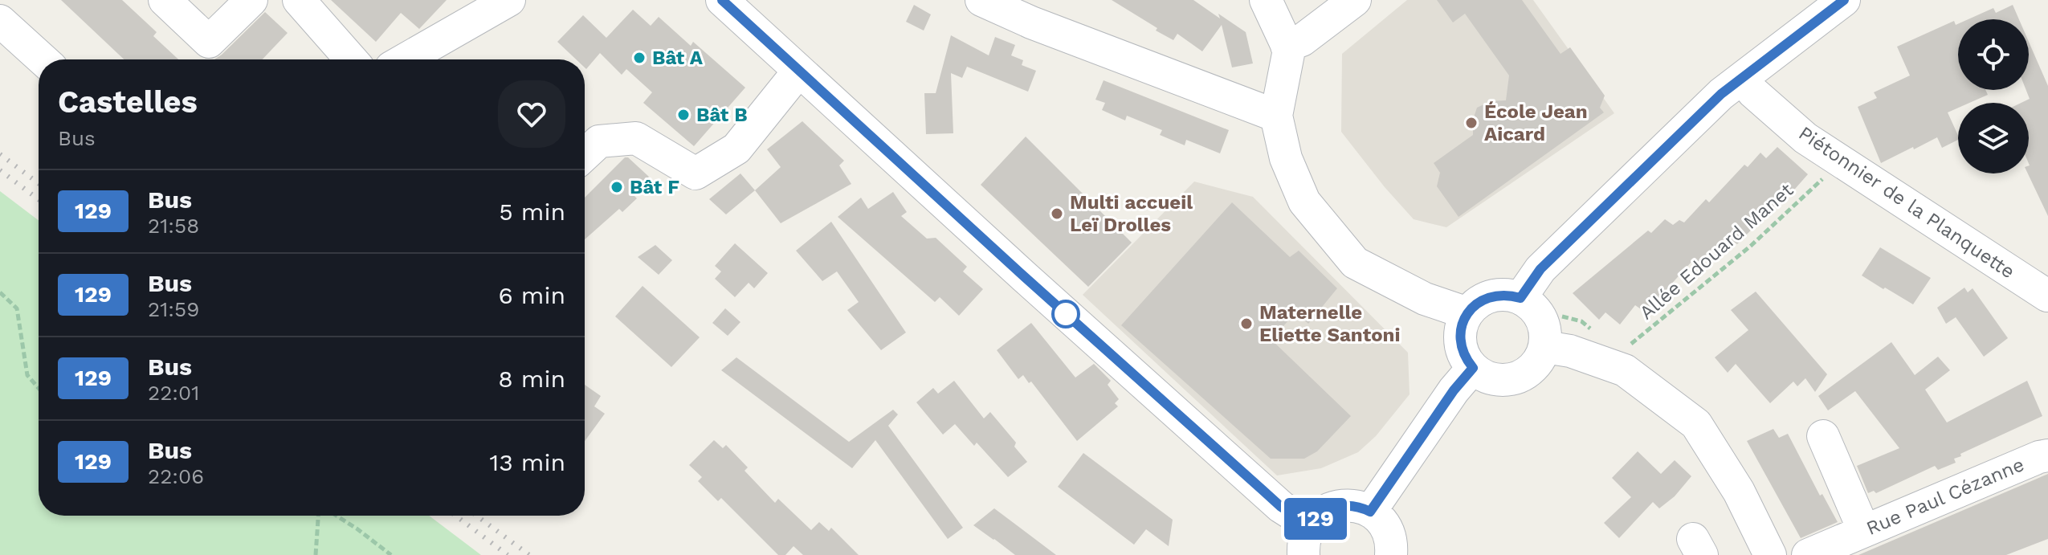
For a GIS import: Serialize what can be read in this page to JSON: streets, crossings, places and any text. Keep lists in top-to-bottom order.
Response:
{
  "streets": {
    "street": ["Piétonnier de la Planquette", "Rue Paul Cézanne"],
    "path": ["Allée Edouard Manet"]
  },
  "crossings": [
    ["Piétonnier de la Planquette", "Allée Edouard Manet"]
  ],
  "places": [
    "Bât A",
    "Bât B",
    "École Jean Aicard",
    "Bât F",
    "Multi accueil Leï Drolles",
    "Maternelle Eliette Santoni"
  ],
  "lines": ["bus line 129"],
  "page": {
    "on_map": "129",
    "heading": ["Castelles", "Bus"],
    "list": [
      {
        "mark": "129",
        "name": "Bus",
        "note": "21:58",
        "value": "5 min"
      },
      {
        "mark": "129",
        "name": "Bus",
        "note": "21:59",
        "value": "6 min"
      },
      {
        "mark": "129",
        "name": "Bus",
        "note": "22:01",
        "value": "8 min"
      },
      {
        "mark": "129",
        "name": "Bus",
        "note": "22:06",
        "value": "13 min"
      }
    ]
  }
}
